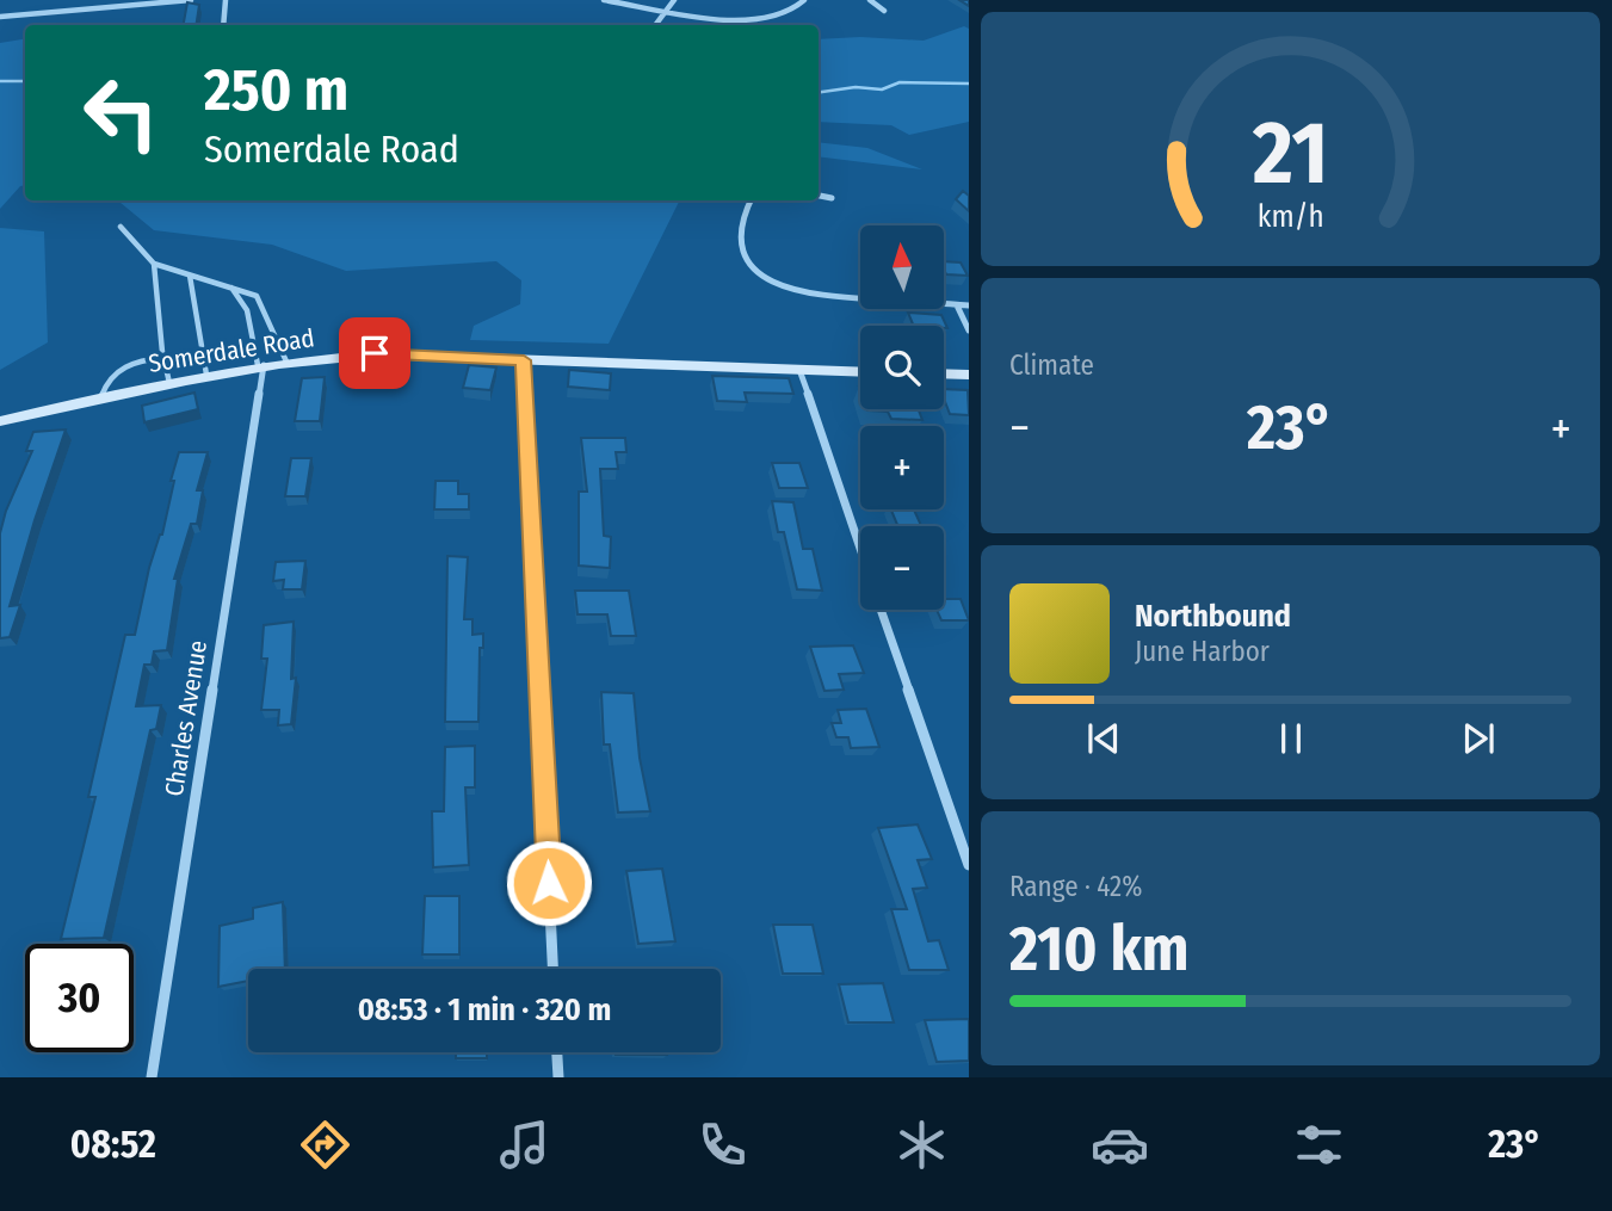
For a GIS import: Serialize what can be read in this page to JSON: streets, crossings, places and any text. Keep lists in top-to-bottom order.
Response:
{
  "streets": {
    "main road": ["Somerdale Road"],
    "street": ["Charles Avenue"]
  },
  "crossings": [
    ["Somerdale Road", "Charles Avenue"]
  ],
  "north": "top",
  "page": {
    "turn": ["250 m", "Somerdale Road"],
    "map_buttons": ["+", "−"],
    "tile": [
      "Climate",
      ["Range · 42%", "210 km"]
    ],
    "heat": ["−", "23°", "+"],
    "song": ["Northbound", "June Harbor"],
    "limit": "30",
    "trip": "08:53 · 1 min · 320 m",
    "tabs": ["08:52", "23°"],
    "gauge": ["21", "km/h"]
  }
}
